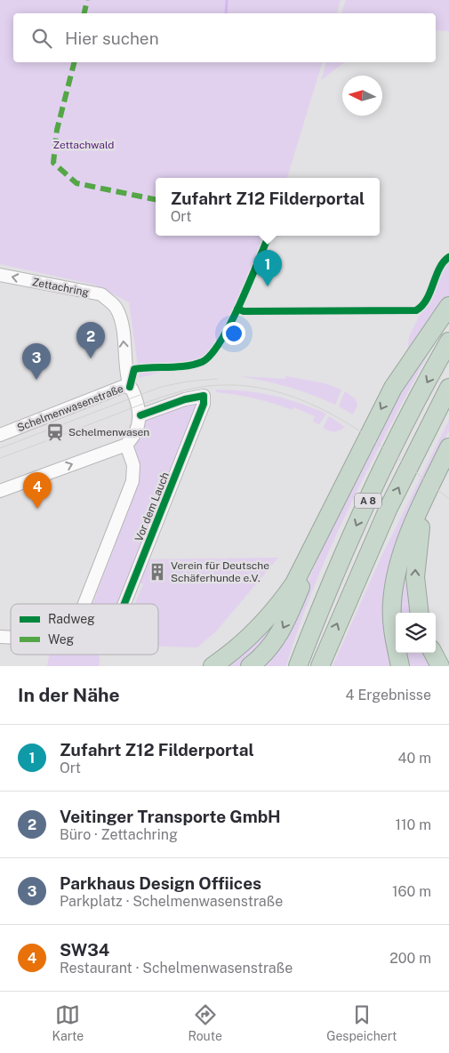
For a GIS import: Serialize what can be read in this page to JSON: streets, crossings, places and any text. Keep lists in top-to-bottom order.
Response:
{
  "streets": {
    "highway": ["A 8"],
    "street": ["Zettachring", "Schelmenwasenstraße", "Vor dem Lauch"]
  },
  "crossings": [
    ["Zettachring", "Schelmenwasenstraße"],
    ["Schelmenwasenstraße", "Vor dem Lauch"]
  ],
  "one_way": ["Zettachring"],
  "parks": ["Zettachwald"],
  "places": {
    "station": ["Schelmenwasen"],
    "building": ["Verein für Deutsche Schäferhunde e.V."]
  },
  "legend": ["Radweg", "Weg"],
  "north": "left",
  "page": {
    "search": "Hier suchen",
    "popup": ["Zufahrt Z12 Filderportal", "Ort"],
    "pins": [
      "1",
      "2",
      "3",
      "4"
    ],
    "heading": ["In der Nähe", "4 Ergebnisse"],
    "list": [
      {
        "mark": "1",
        "name": "Zufahrt Z12 Filderportal",
        "note": "Ort",
        "value": "40 m"
      },
      {
        "mark": "2",
        "name": "Veitinger Transporte GmbH",
        "note": "Büro · Zettachring",
        "value": "110 m"
      },
      {
        "mark": "3",
        "name": "Parkhaus Design Offiices",
        "note": "Parkplatz · Schelmenwasenstraße",
        "value": "160 m"
      },
      {
        "mark": "4",
        "name": "SW34",
        "note": "Restaurant · Schelmenwasenstraße",
        "value": "200 m"
      }
    ],
    "nav": ["Karte", "Route", "Gespeichert"]
  }
}
